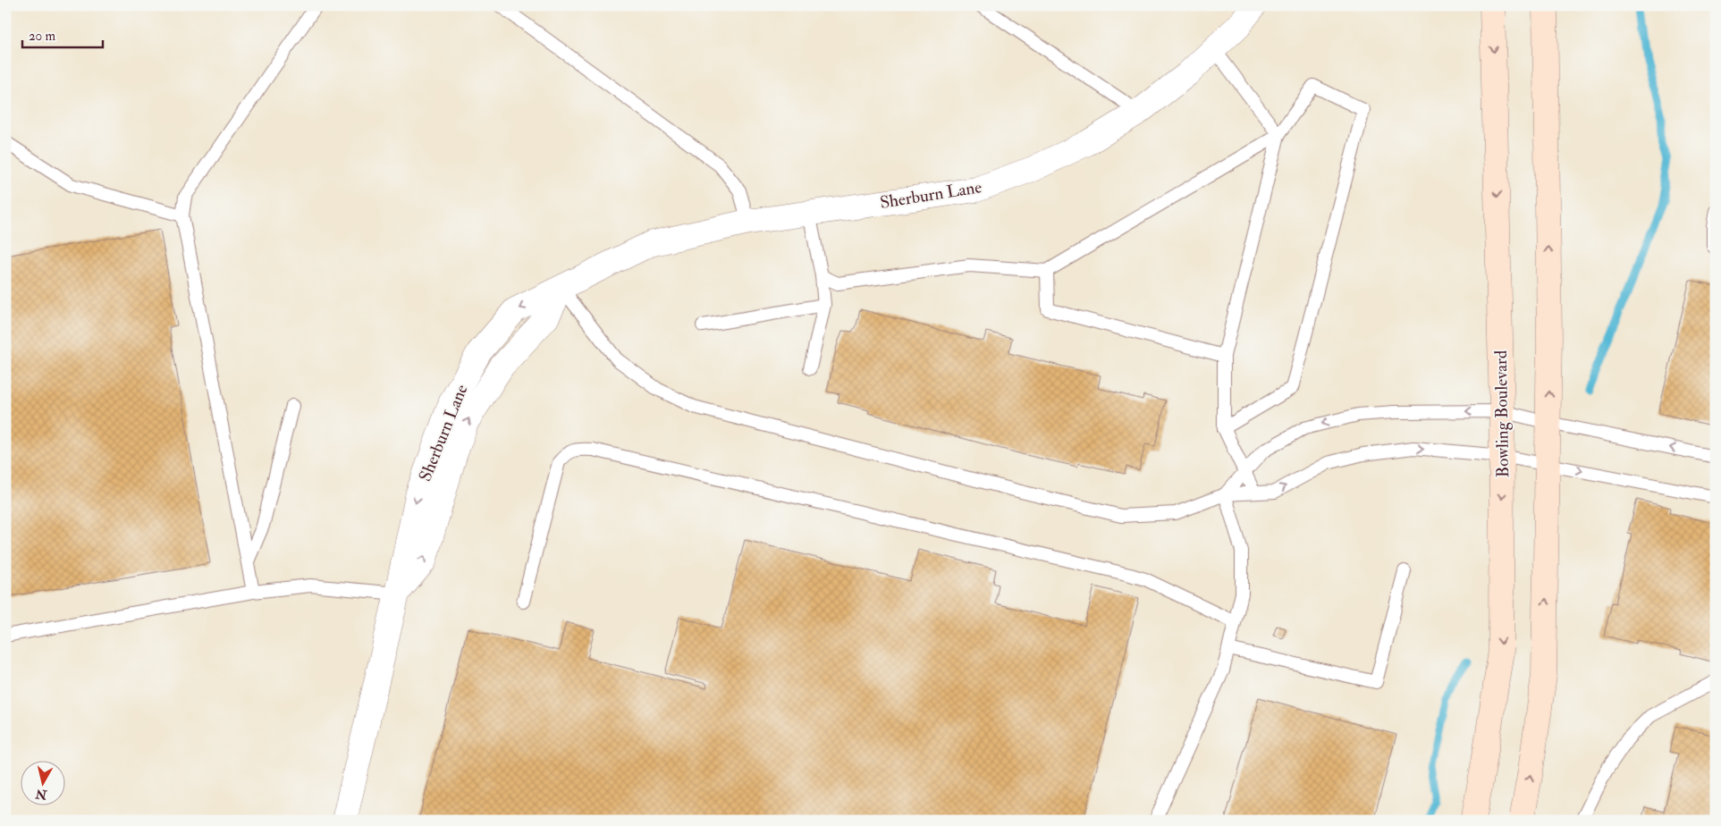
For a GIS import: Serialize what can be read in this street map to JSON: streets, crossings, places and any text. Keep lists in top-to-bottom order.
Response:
{
  "streets": {
    "street": ["Sherburn Lane", "Bowling Boulevard"]
  },
  "scale_bar": "20 m",
  "north": "bottom"
}
